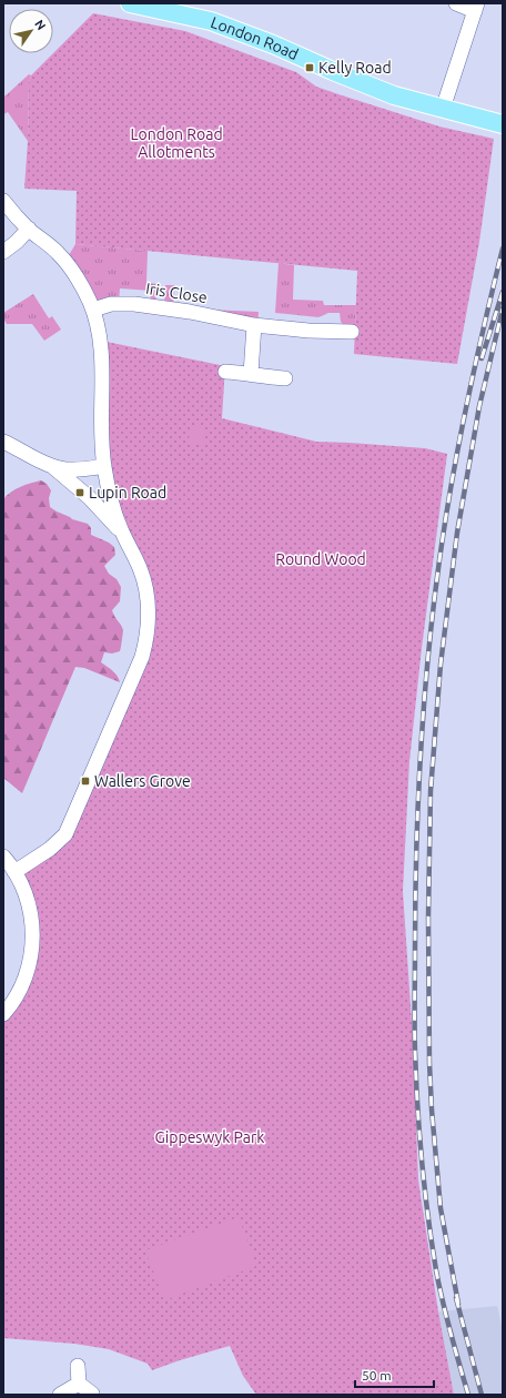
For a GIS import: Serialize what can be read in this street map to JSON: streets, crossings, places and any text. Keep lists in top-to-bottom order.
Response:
{
  "streets": {
    "main road": ["London Road"],
    "street": ["Iris Close"]
  },
  "parks": ["London Road Allotments", "Round Wood", "Gippeswyk Park"],
  "places": {
    "transit": ["Kelly Road", "Lupin Road", "Wallers Grove"]
  },
  "scale_bar": "50 m",
  "north": "top right"
}
